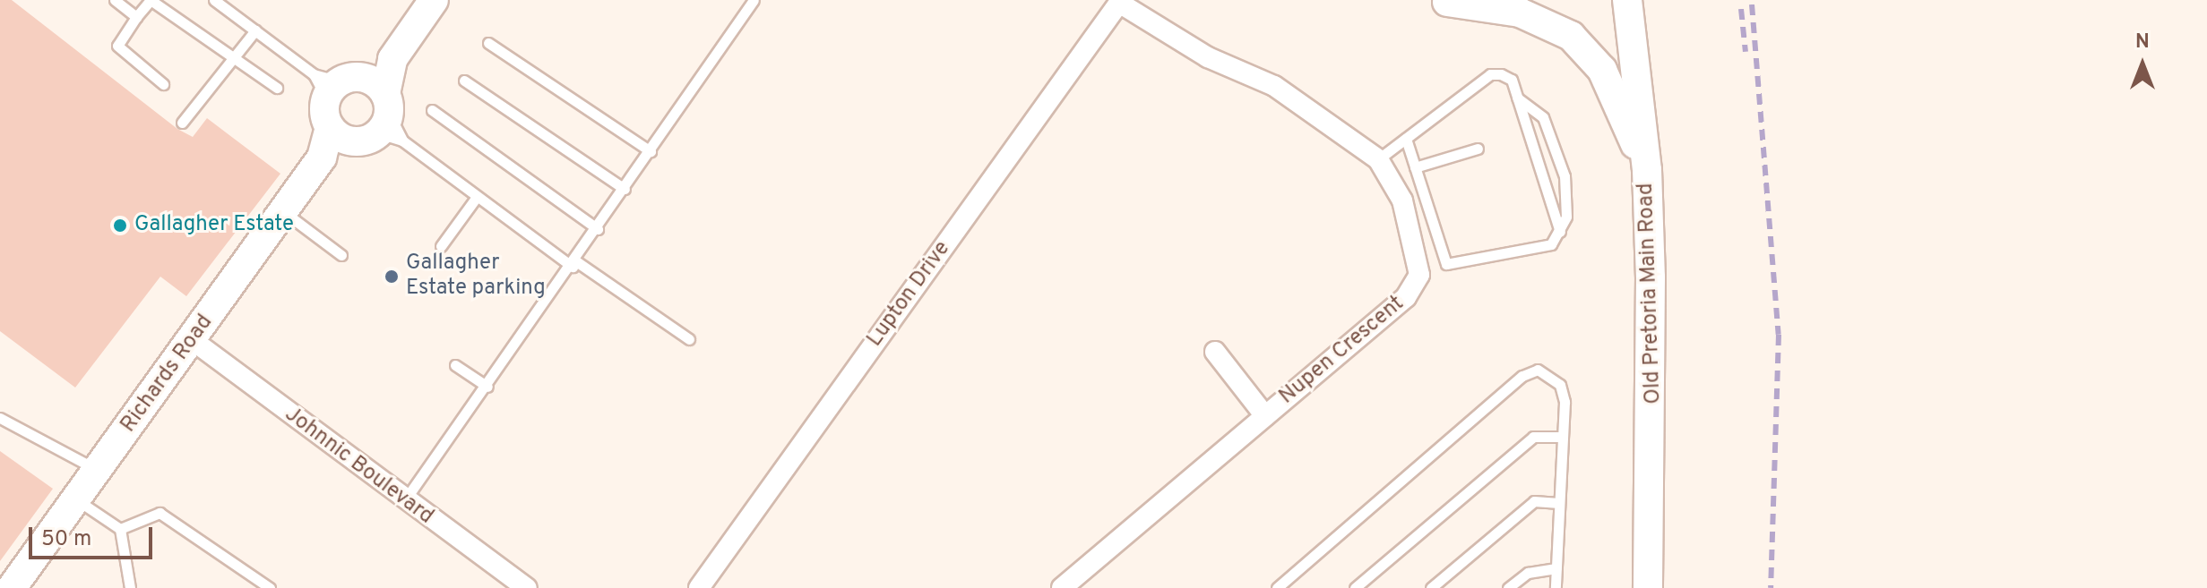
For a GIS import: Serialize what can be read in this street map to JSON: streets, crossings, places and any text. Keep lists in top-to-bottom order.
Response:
{
  "streets": {
    "main road": ["Old Pretoria Main Road", "Richards Road"],
    "street": ["Lupton Drive", "Nupen Crescent", "Johnnic Boulevard"]
  },
  "crossings": [
    ["Lupton Drive", "Nupen Crescent"],
    ["Richards Road", "Johnnic Boulevard"]
  ],
  "places": ["Gallagher Estate", "Gallagher Estate parking"],
  "scale_bar": "50 m",
  "north": "top"
}
